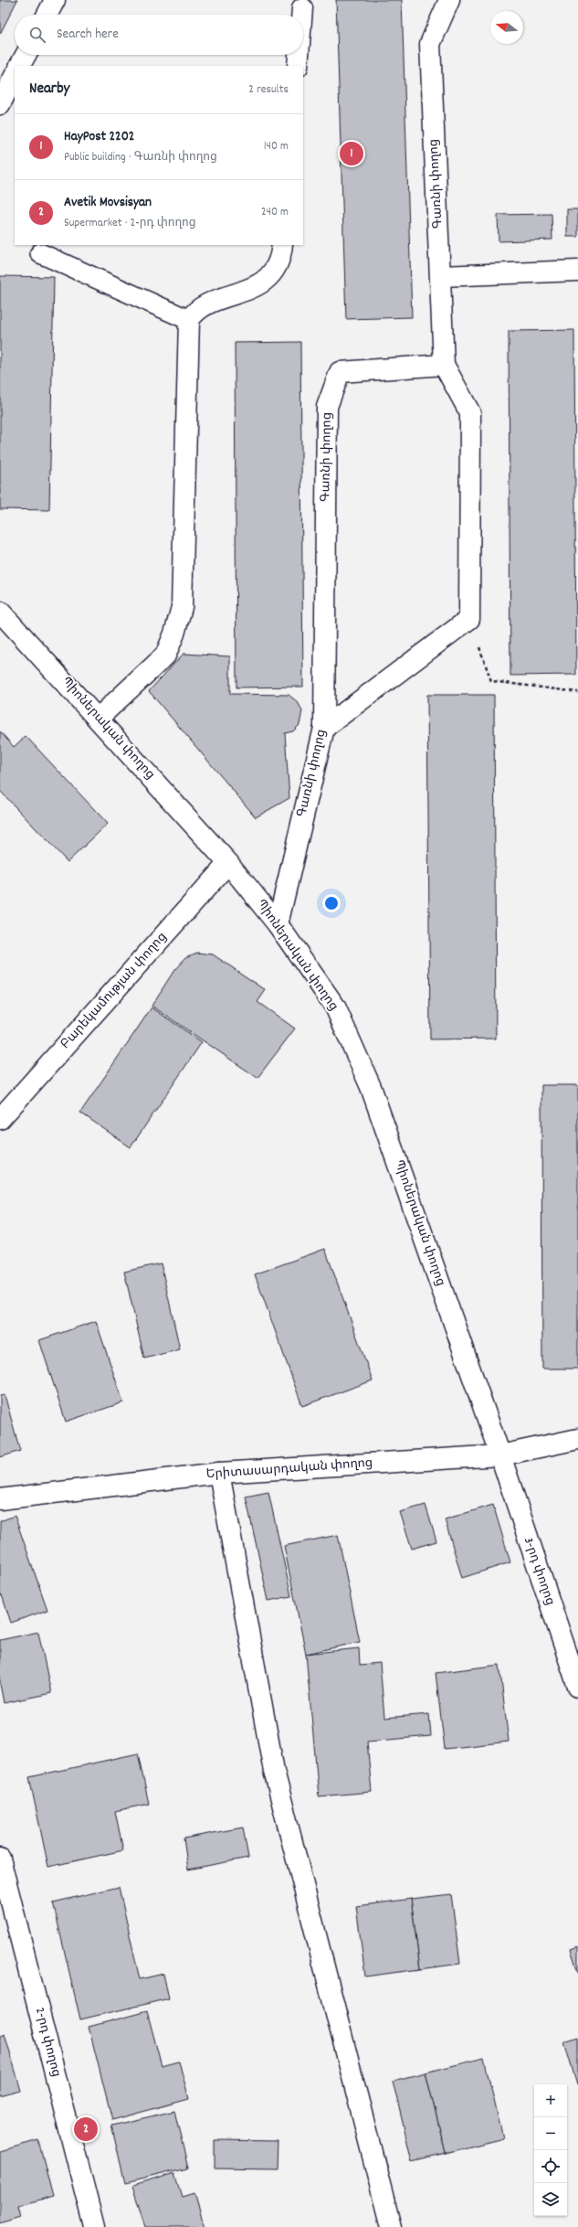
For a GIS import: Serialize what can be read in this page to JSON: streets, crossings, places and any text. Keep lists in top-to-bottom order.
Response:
{
  "streets": {
    "street": [
      "Գառնի փողոց",
      "Պիոներական փողոց",
      "Բարեկամության փողոց",
      "Երիտասարդական փողոց",
      "3-րդ փողոց",
      "2-րդ փողոց"
    ]
  },
  "crossings": [
    ["Գառնի փողոց", "Պիոներական փողոց"],
    ["Պիոներական փողոց", "Բարեկամության փողոց"],
    ["Պիոներական փողոց", "Երիտասարդական փողոց"],
    ["Պիոներական փողոց", "3-րդ փողոց"],
    ["Երիտասարդական փողոց", "3-րդ փողոց"]
  ],
  "north": "left",
  "page": {
    "search": "Search here",
    "heading": ["Nearby", "2 results"],
    "list": [
      {
        "mark": "1",
        "name": "HayPost 2202",
        "note": "Public building · Գառնի փողոց",
        "value": "140 m"
      },
      {
        "mark": "2",
        "name": "Avetik Movsisyan",
        "note": "Supermarket · 2-րդ փողոց",
        "value": "240 m"
      }
    ],
    "pins": ["1", "2"],
    "map_buttons": ["+", "−"]
  }
}
